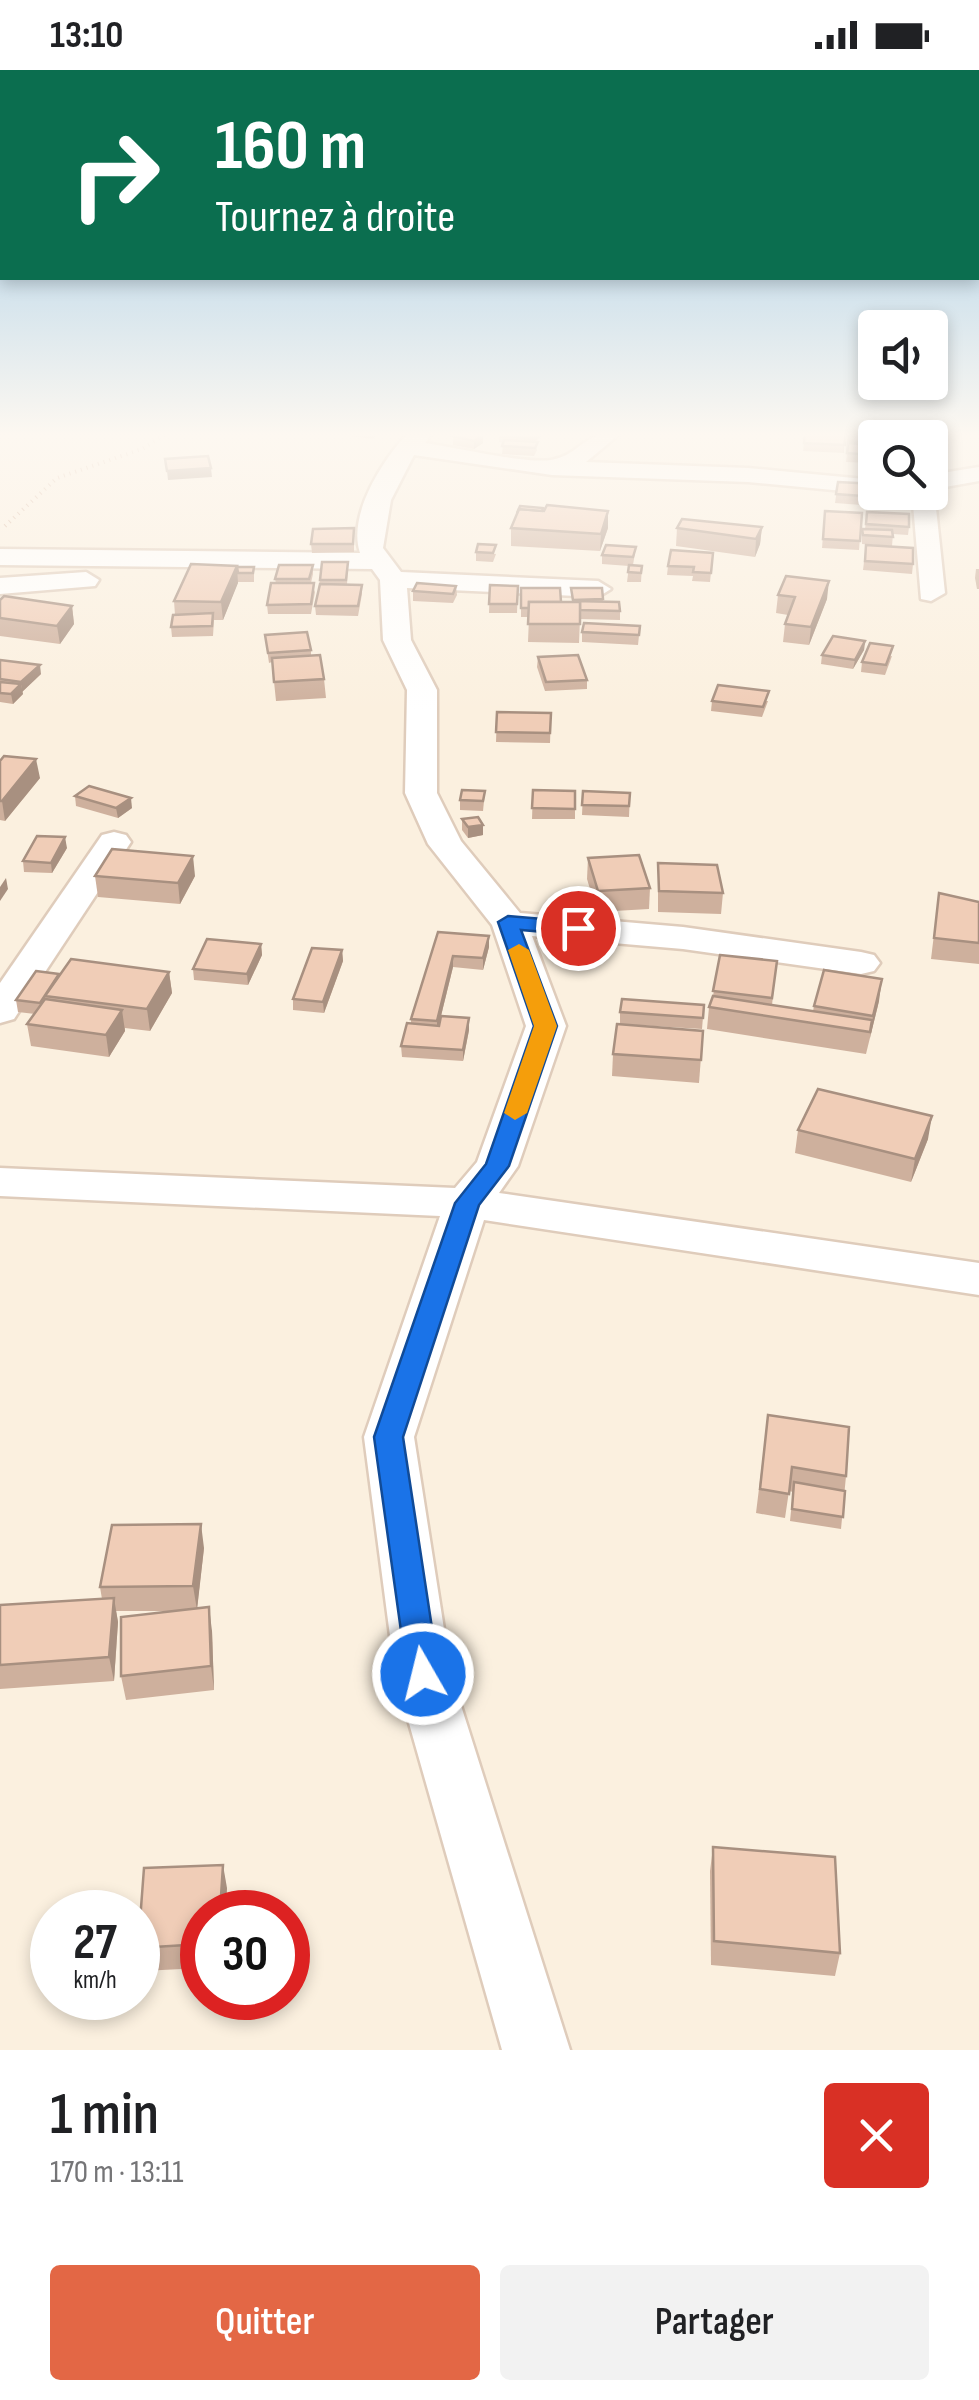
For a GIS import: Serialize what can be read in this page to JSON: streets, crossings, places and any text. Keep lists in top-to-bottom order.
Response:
{
  "page": {
    "status": "13:10",
    "turn": ["160 m", "Tournez à droite"],
    "speed": "27 km/h",
    "limit": "30",
    "heading": ["1 min", "170 m · 13:11"],
    "buttons": ["Quitter", "Partager"]
  }
}
